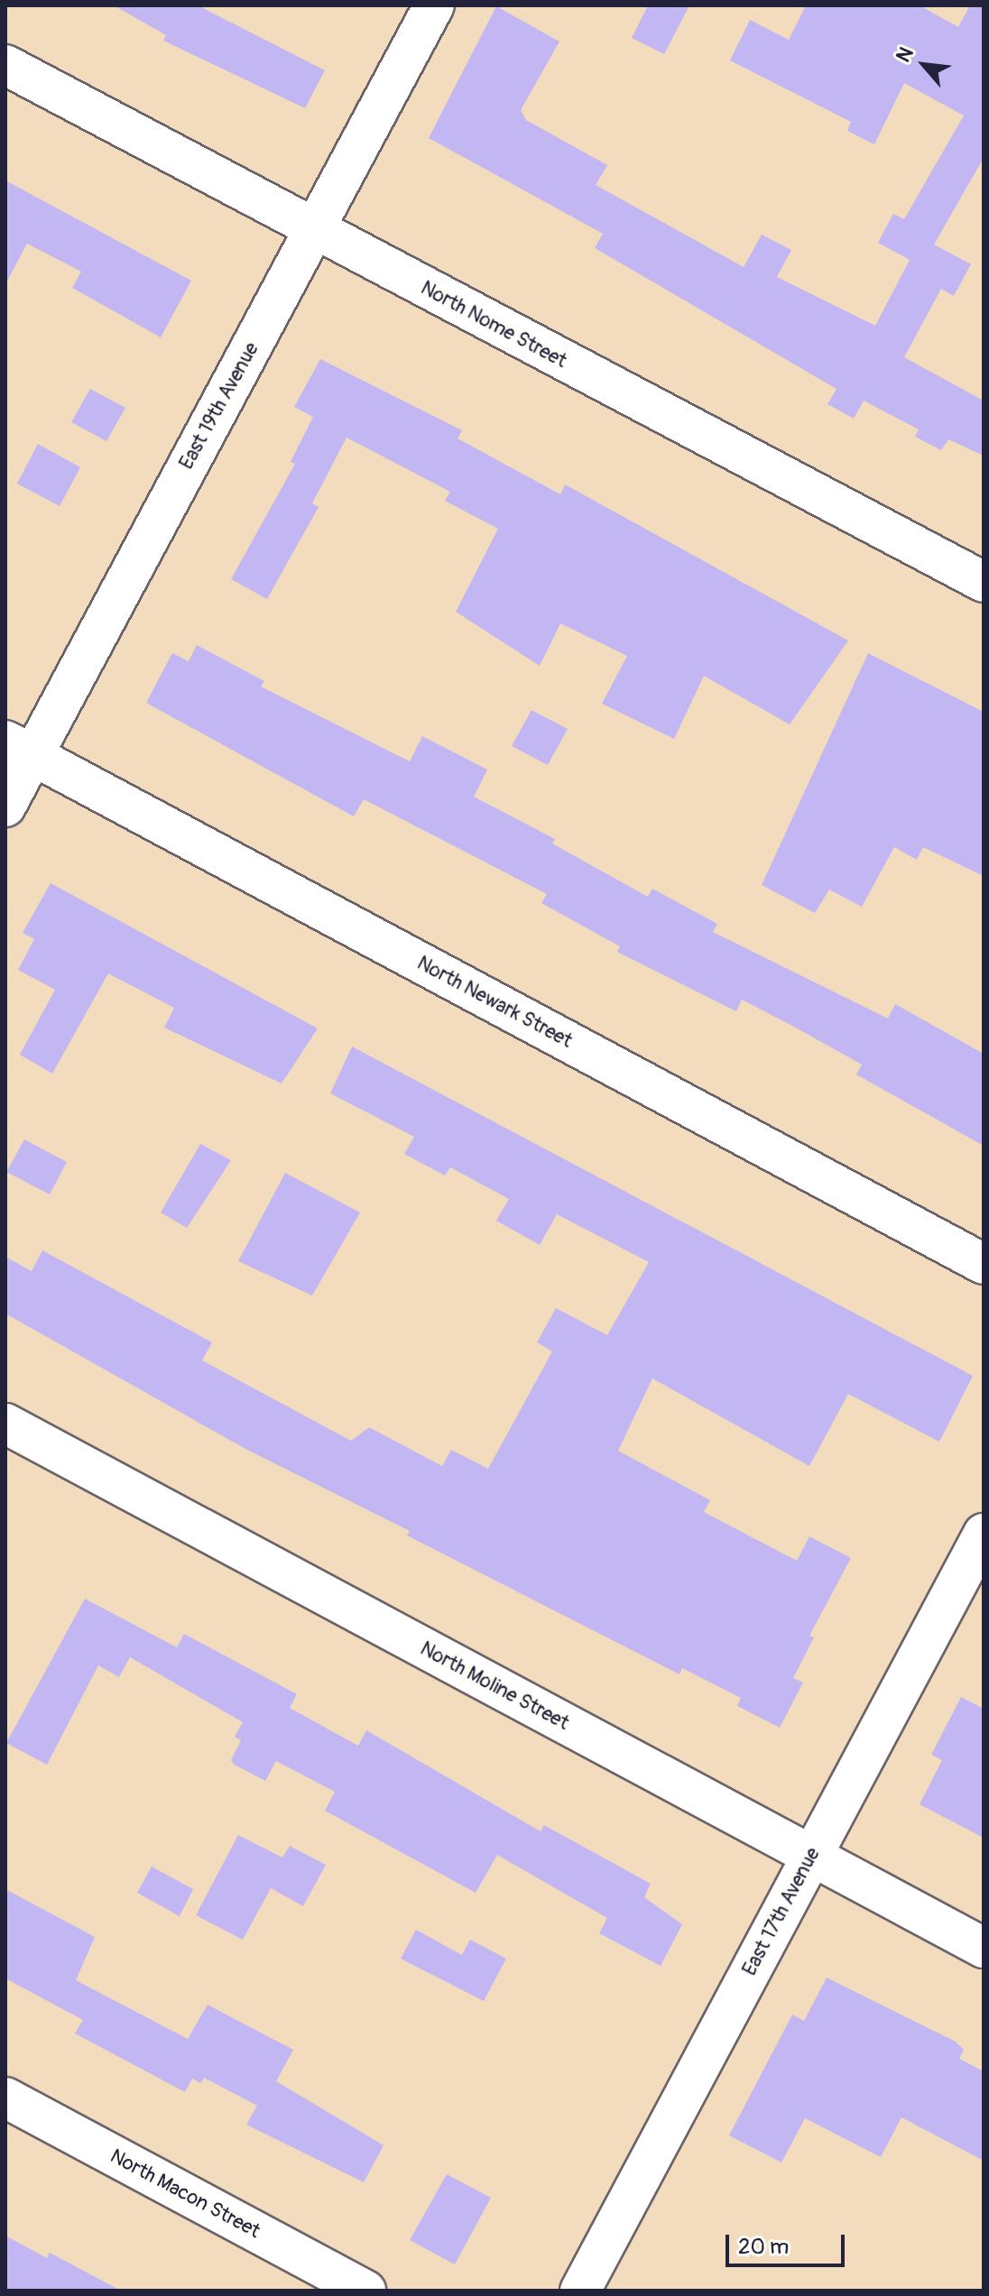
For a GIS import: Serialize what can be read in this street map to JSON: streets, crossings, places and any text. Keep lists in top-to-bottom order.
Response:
{
  "streets": {
    "street": [
      "North Nome Street",
      "East 19th Avenue",
      "North Newark Street",
      "North Moline Street",
      "East 17th Avenue",
      "North Macon Street"
    ]
  },
  "crossings": [
    ["North Nome Street", "East 19th Avenue"],
    ["East 19th Avenue", "North Newark Street"],
    ["North Moline Street", "East 17th Avenue"]
  ],
  "scale_bar": "20 m",
  "north": "top left"
}
